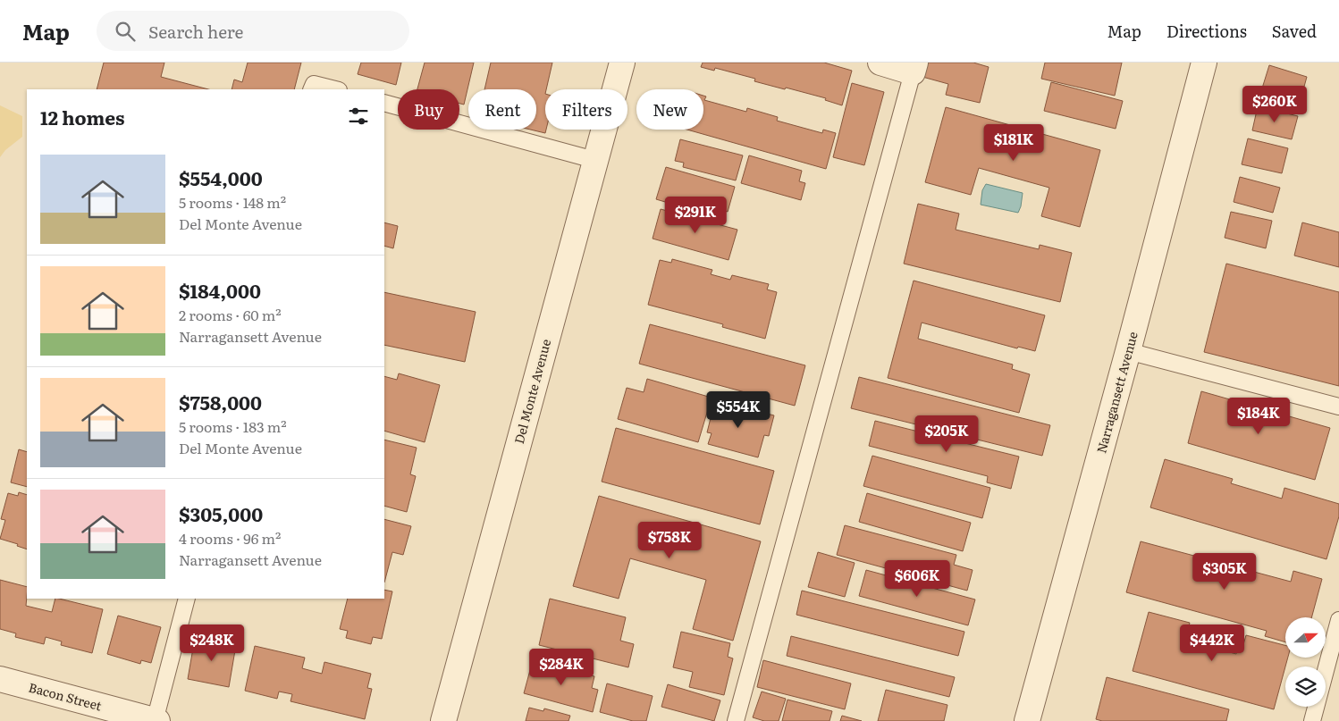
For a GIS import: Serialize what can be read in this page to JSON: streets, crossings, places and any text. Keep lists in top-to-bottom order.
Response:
{
  "streets": {
    "street": ["Del Monte Avenue", "Narragansett Avenue", "Bacon Street"]
  },
  "north": "right",
  "page": {
    "header": "Map",
    "search": "Search here",
    "nav": ["Map", "Directions", "Saved"],
    "price": [
      "$260K",
      "$181K",
      "$291K",
      "$554K",
      "$184K",
      "$205K",
      "$758K",
      "$305K",
      "$606K",
      "$248K",
      "$442K",
      "$284K"
    ],
    "chip": [
      "Buy",
      "Rent",
      "Filters",
      "New"
    ],
    "heading": "12 homes",
    "list": [
      {
        "name": "$554,000",
        "note": "5 rooms · 148 m² · Del Monte Avenue"
      },
      {
        "name": "$184,000",
        "note": "2 rooms · 60 m² · Narragansett Avenue"
      },
      {
        "name": "$758,000",
        "note": "5 rooms · 183 m² · Del Monte Avenue"
      },
      {
        "name": "$305,000",
        "note": "4 rooms · 96 m² · Narragansett Avenue"
      }
    ]
  }
}
